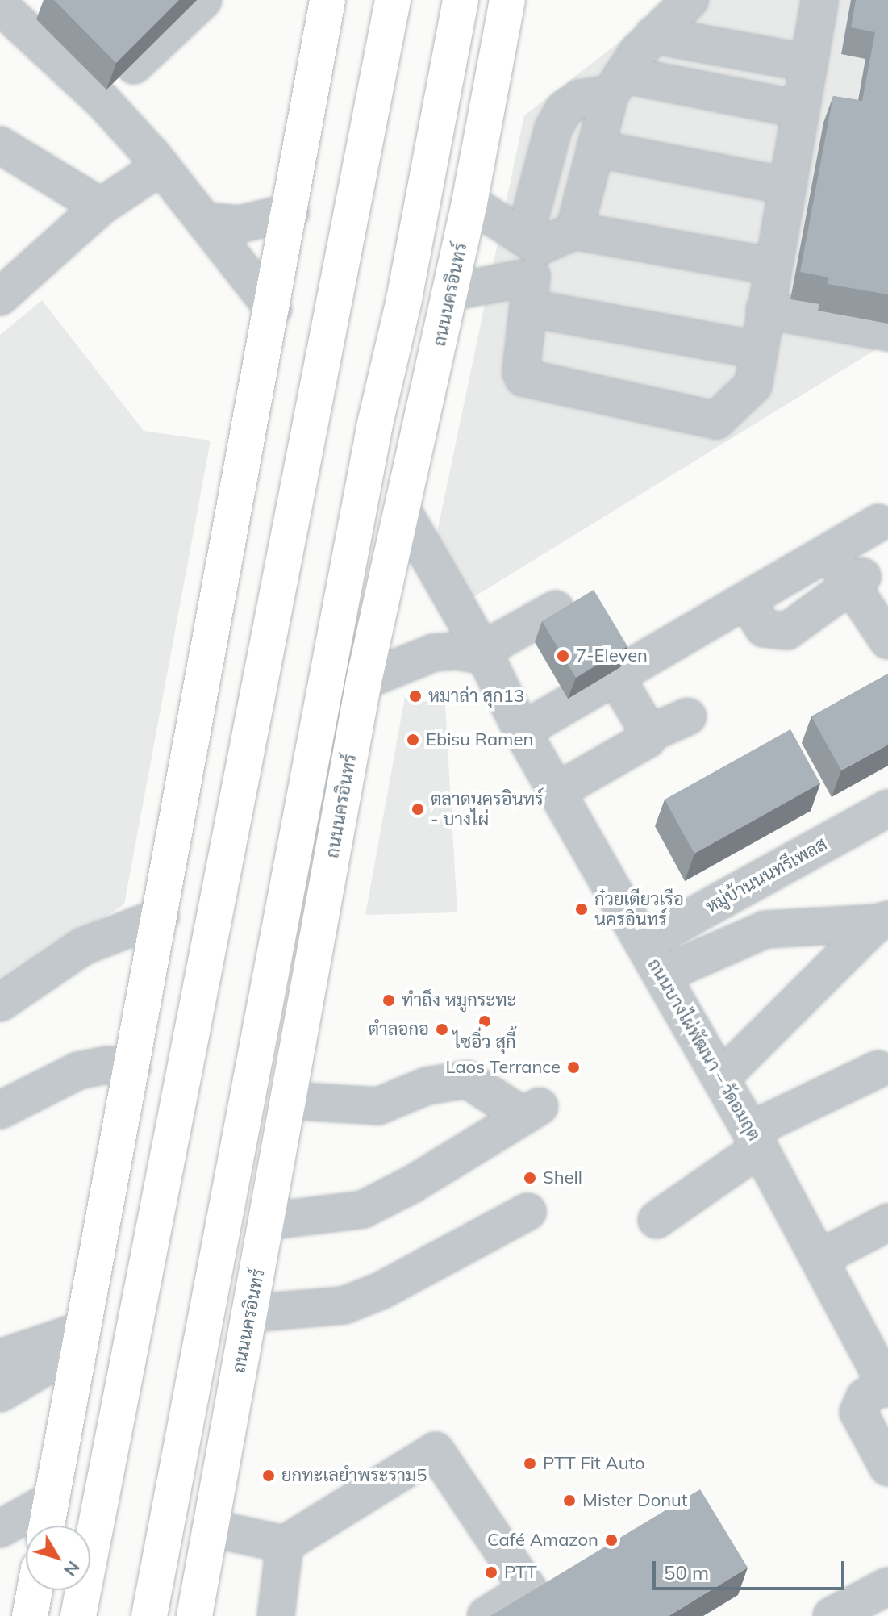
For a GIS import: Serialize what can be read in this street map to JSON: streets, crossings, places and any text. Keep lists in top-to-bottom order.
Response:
{
  "streets": {
    "main road": ["ถนนนครอินทร์"],
    "street": ["หมู่บ้านนนทรีเพลส", "ถนนบางไผ่พัฒนา – วัดอมฤต"]
  },
  "crossings": [
    ["ถนนนครอินทร์", "ถนนบางไผ่พัฒนา – วัดอมฤต"],
    ["หมู่บ้านนนทรีเพลส", "ถนนบางไผ่พัฒนา – วัดอมฤต"]
  ],
  "places": [
    "7-Eleven",
    "หมาล่า สุก13",
    "Ebisu Ramen",
    "ตลาดนครอินทร์ - บางไผ่",
    "ก๋วยเตียวเรือ นครอินทร์",
    "ทำถึง หมูกระทะ",
    "ไซอิ๋ว สุกี้",
    "ตำลอกอ",
    "Laos Terrance",
    "Shell",
    "PTT Fit Auto",
    "ยกทะเลยำพระราม5",
    "Mister Donut",
    "Café Amazon",
    "PTT"
  ],
  "scale_bar": "50 m",
  "north": "bottom right"
}
